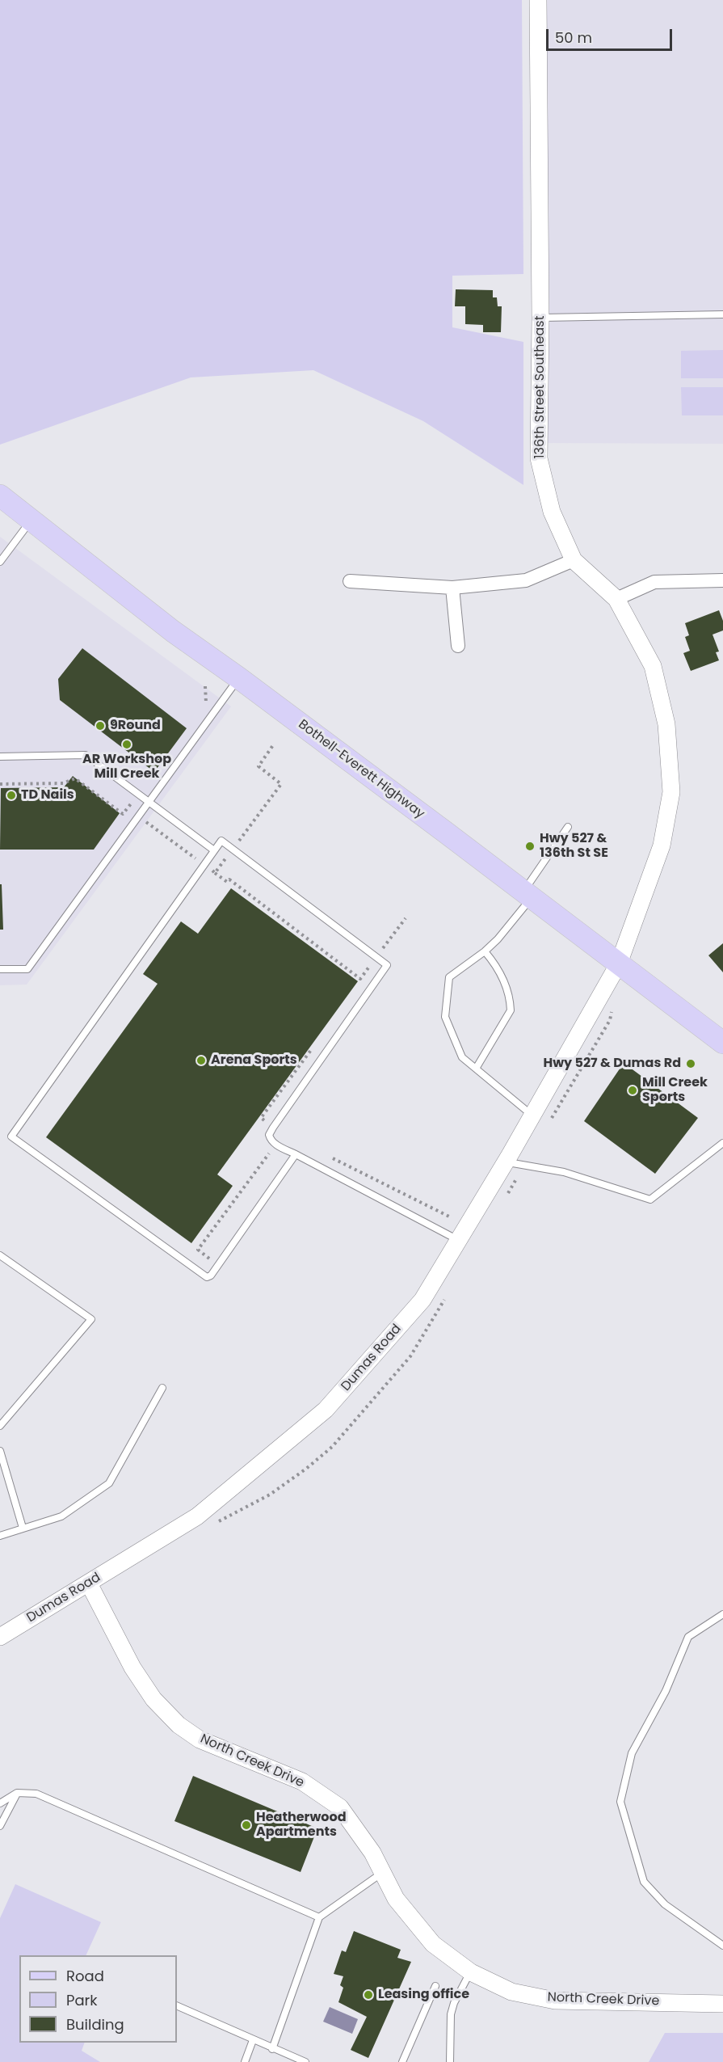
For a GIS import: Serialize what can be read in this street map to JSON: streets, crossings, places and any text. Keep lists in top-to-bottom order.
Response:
{
  "streets": {
    "main road": ["Bothell-Everett Highway"],
    "street": ["136th Street Southeast", "Dumas Road", "North Creek Drive"]
  },
  "crossings": [
    ["136th Street Southeast", "Bothell-Everett Highway"],
    ["136th Street Southeast", "Dumas Road"],
    ["Bothell-Everett Highway", "Dumas Road"],
    ["Dumas Road", "North Creek Drive"]
  ],
  "places": [
    "9Round",
    "AR Workshop Mill Creek",
    "TD Nails",
    "Hwy 527 & 136th St SE",
    "Arena Sports",
    "Hwy 527 & Dumas Rd",
    "Mill Creek Sports",
    "Heatherwood Apartments",
    "Leasing office"
  ],
  "legend": ["Road", "Park", "Building"],
  "scale_bar": "50 m"
}
